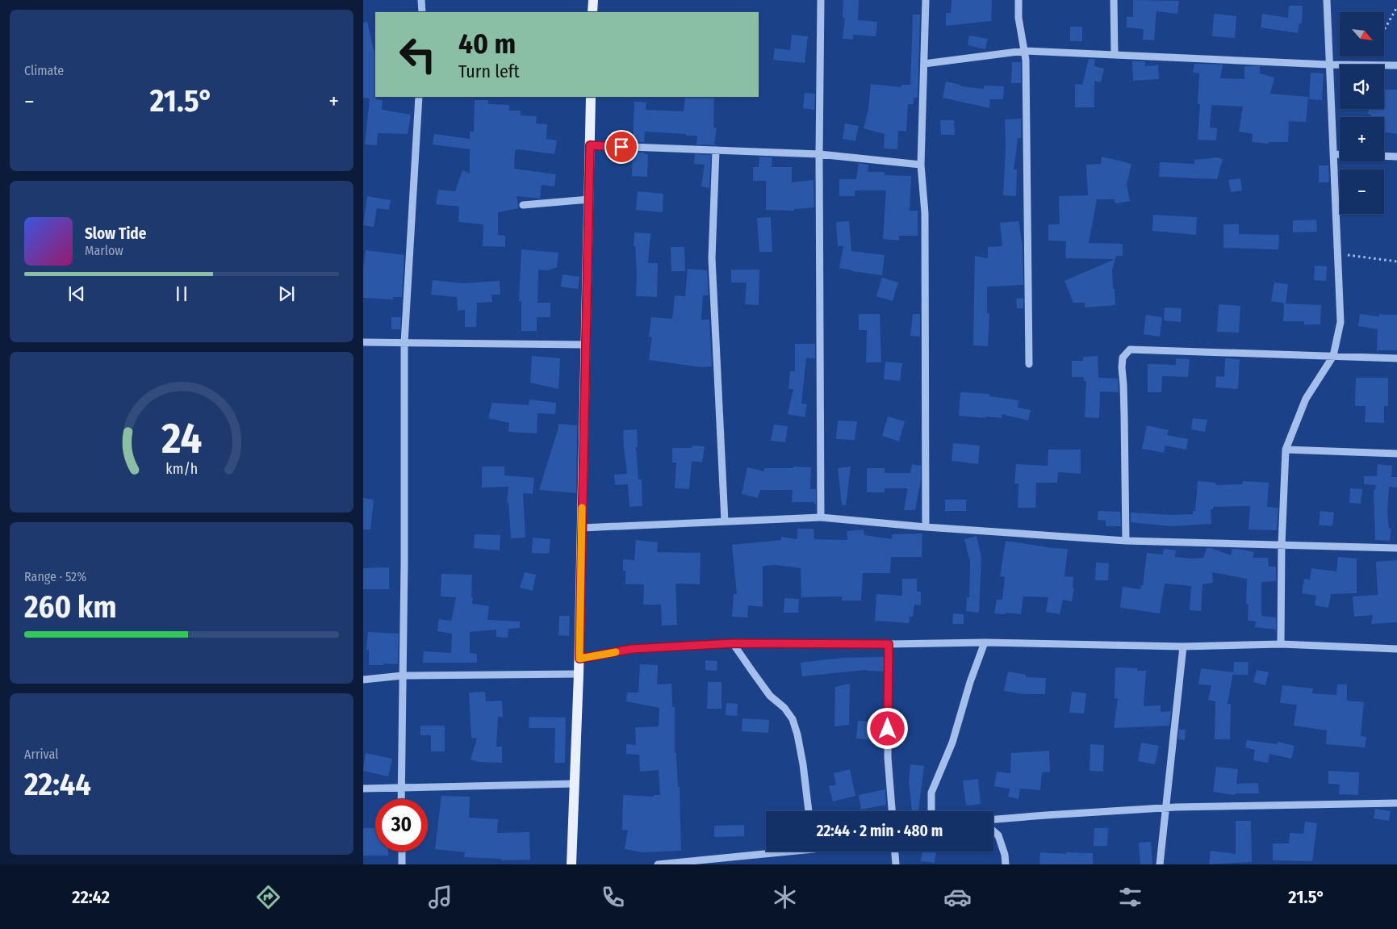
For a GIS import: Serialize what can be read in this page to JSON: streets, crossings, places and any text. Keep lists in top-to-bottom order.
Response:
{
  "north": "bottom right",
  "page": {
    "tile": [
      "Climate",
      ["Range · 52%", "260 km"],
      ["Arrival", "22:44"]
    ],
    "map_buttons": ["+", "−"],
    "turn": ["40 m", "Turn left"],
    "heat": ["−", "21.5°", "+"],
    "song": ["Slow Tide", "Marlow"],
    "limit": "30",
    "trip": "22:44 · 2 min · 480 m",
    "tabs": ["22:42", "21.5°"],
    "gauge": ["24", "km/h"]
  }
}
